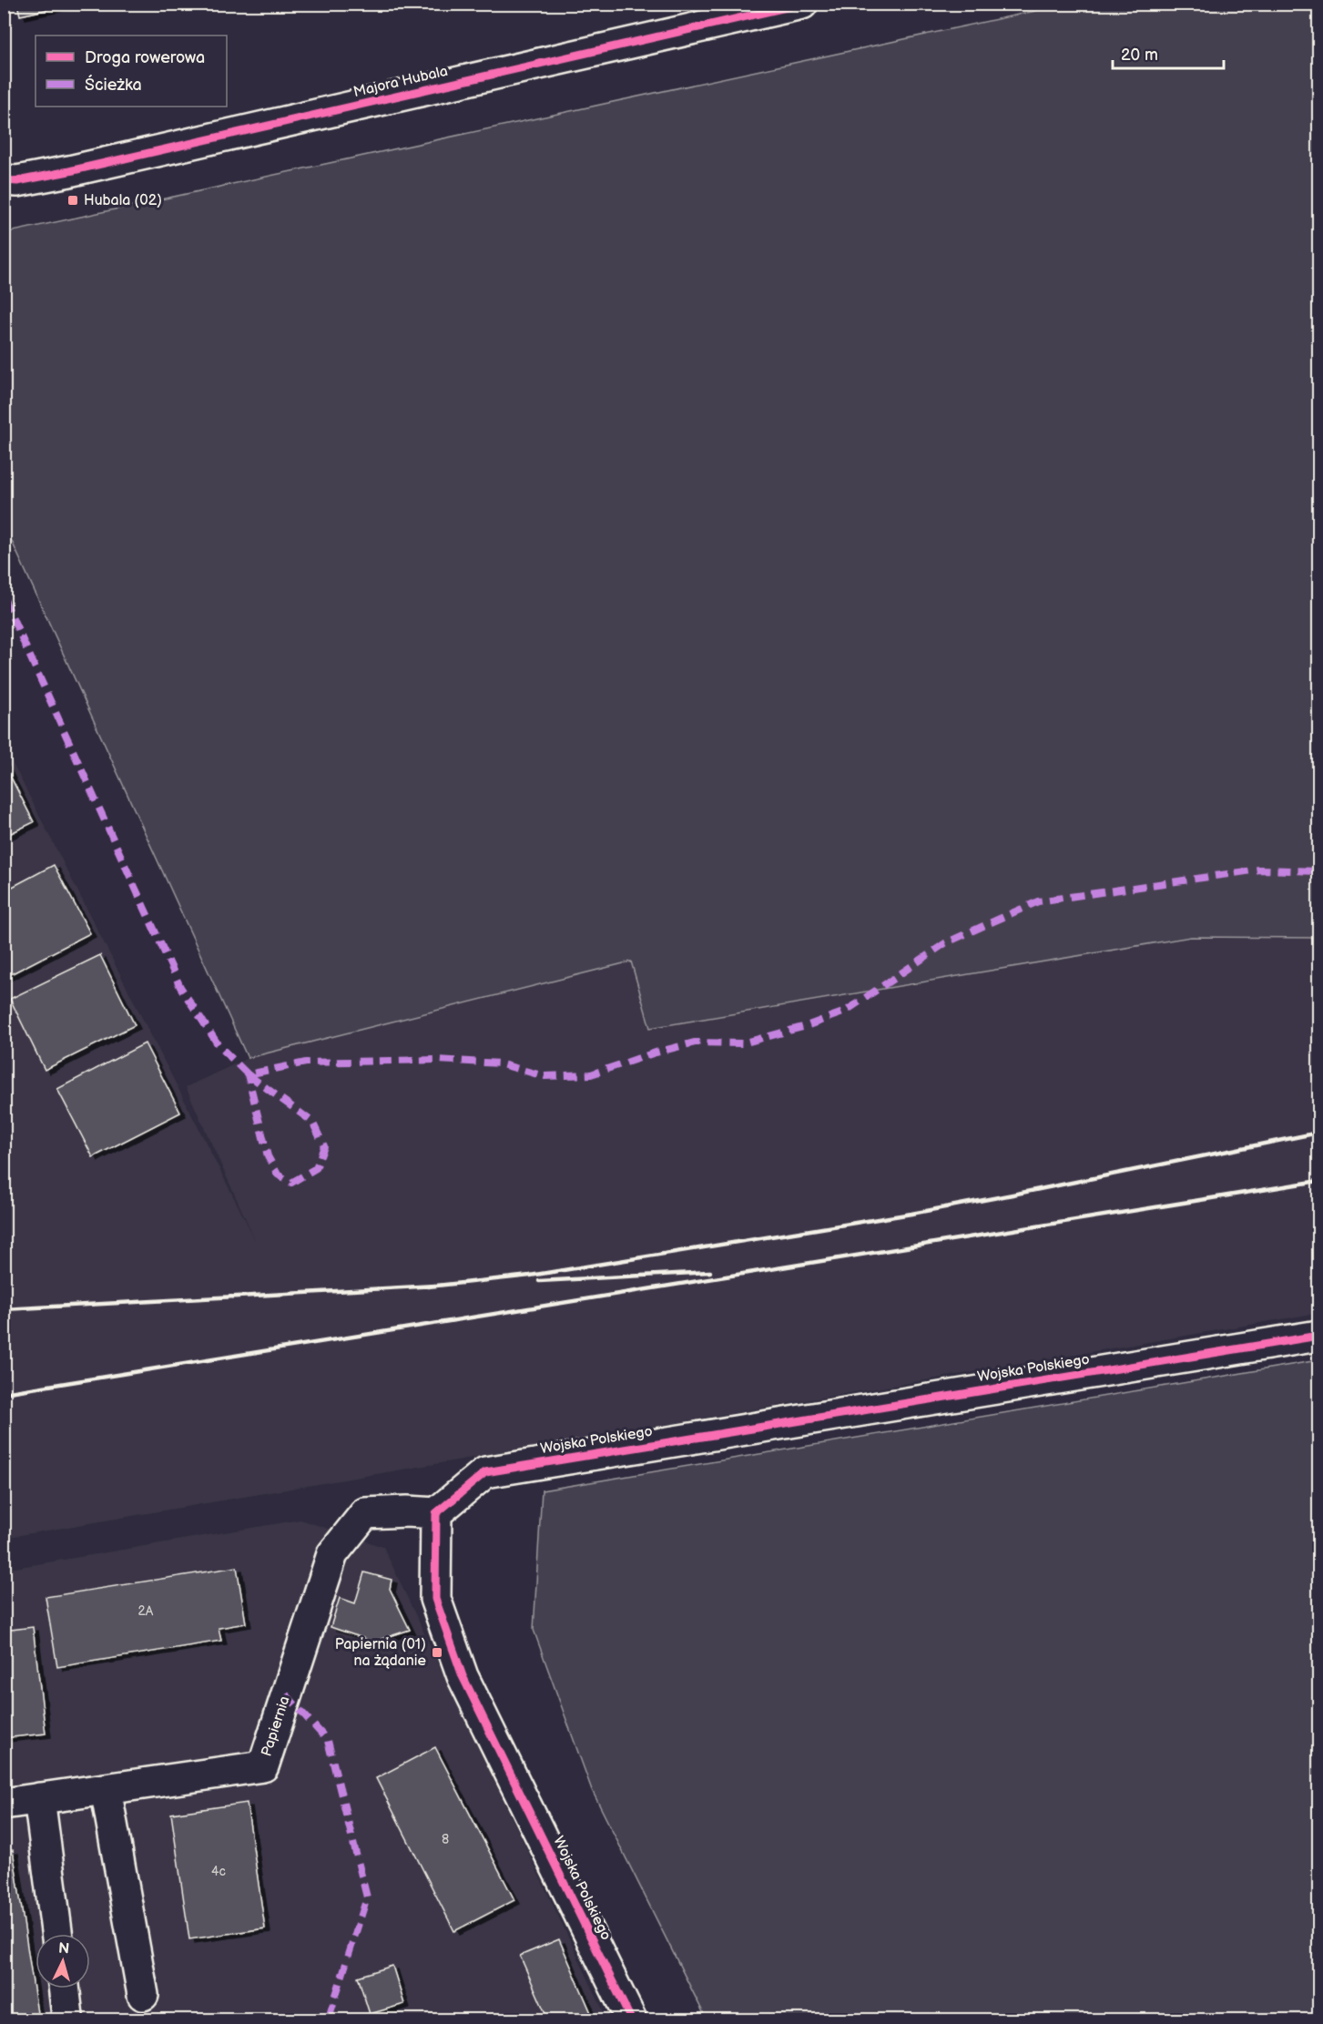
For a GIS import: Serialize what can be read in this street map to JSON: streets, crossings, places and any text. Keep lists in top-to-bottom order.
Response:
{
  "streets": {
    "street": ["Majora Hubala", "Wojska Polskiego", "Papiernia"]
  },
  "crossings": [
    ["Wojska Polskiego", "Papiernia"]
  ],
  "places": {
    "transit": ["Hubala (02)", "Papiernia (01) na żądanie"]
  },
  "house_numbers": ["2A", "8", "4c"],
  "legend": ["Droga rowerowa", "Ścieżka"],
  "scale_bar": "20 m",
  "north": "top"
}
